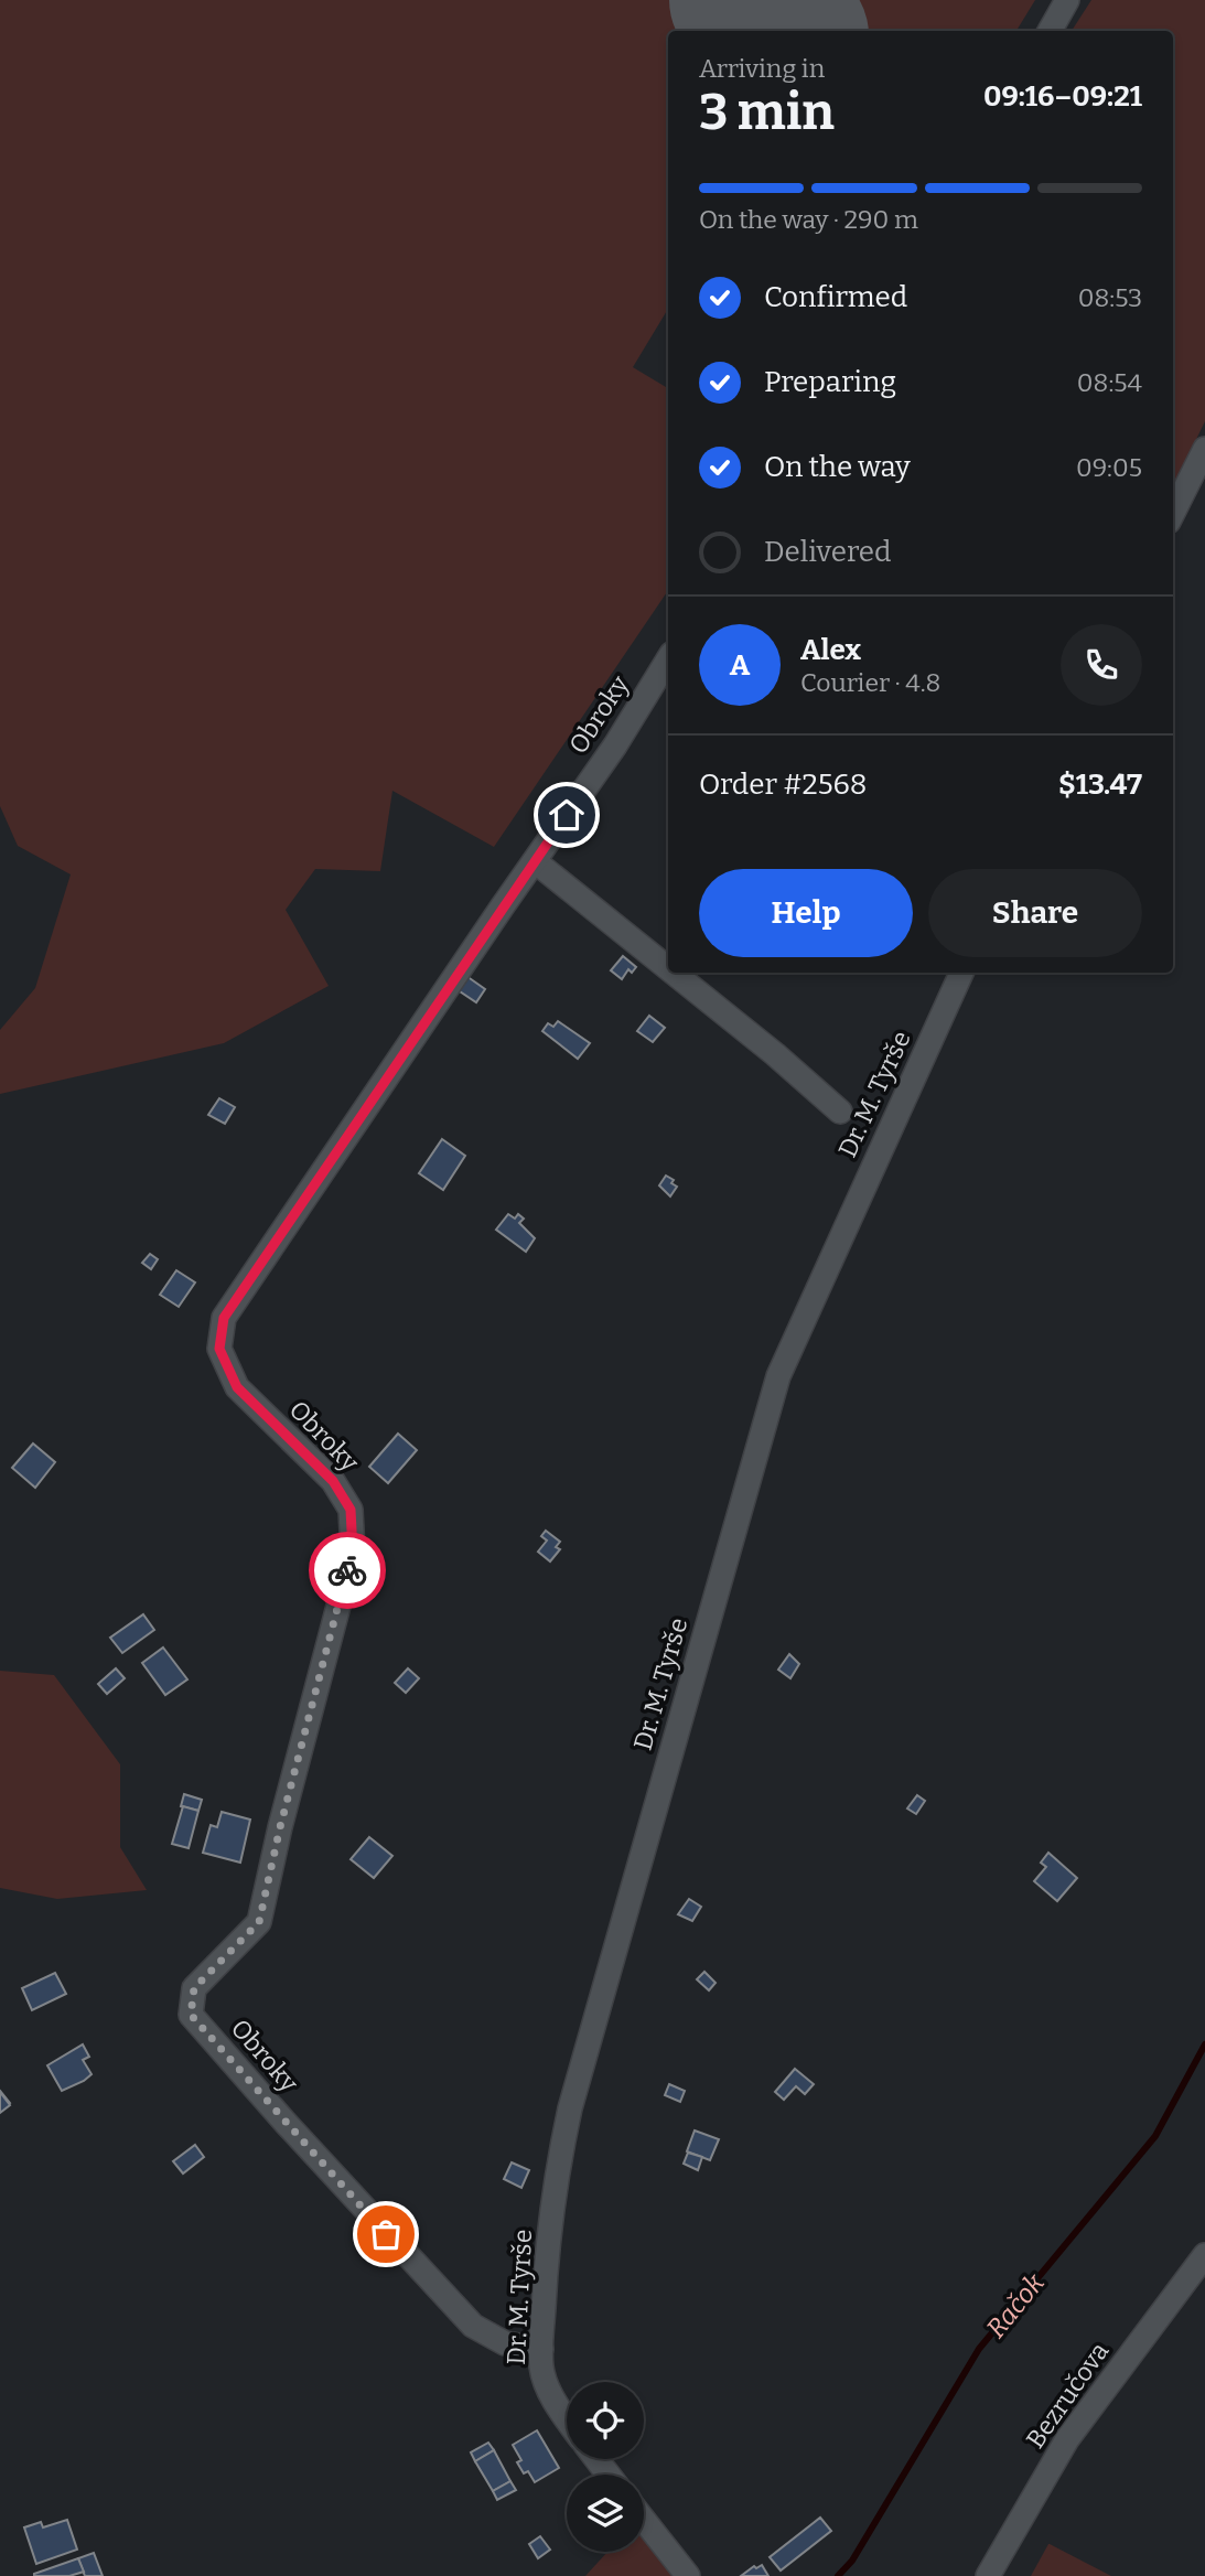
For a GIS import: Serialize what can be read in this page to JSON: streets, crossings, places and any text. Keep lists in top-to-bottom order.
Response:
{
  "streets": {
    "street": ["Obroky", "Dr. M. Tyrše", "Bezručova"]
  },
  "crossings": [
    ["Obroky", "Dr. M. Tyrše"]
  ],
  "water": ["Račok"],
  "page": {
    "heading": ["3 min", "Arriving in", "09:16–09:21"],
    "panel": [
      "Alex",
      "Courier · 4.8",
      "Order #2568",
      "$13.47"
    ],
    "bar": "On the way · 290 m",
    "list": [
      ["Confirmed", "08:53"],
      ["Preparing", "08:54"],
      ["On the way", "09:05"],
      "Delivered"
    ],
    "round": "A",
    "buttons": ["Help", "Share"]
  }
}
